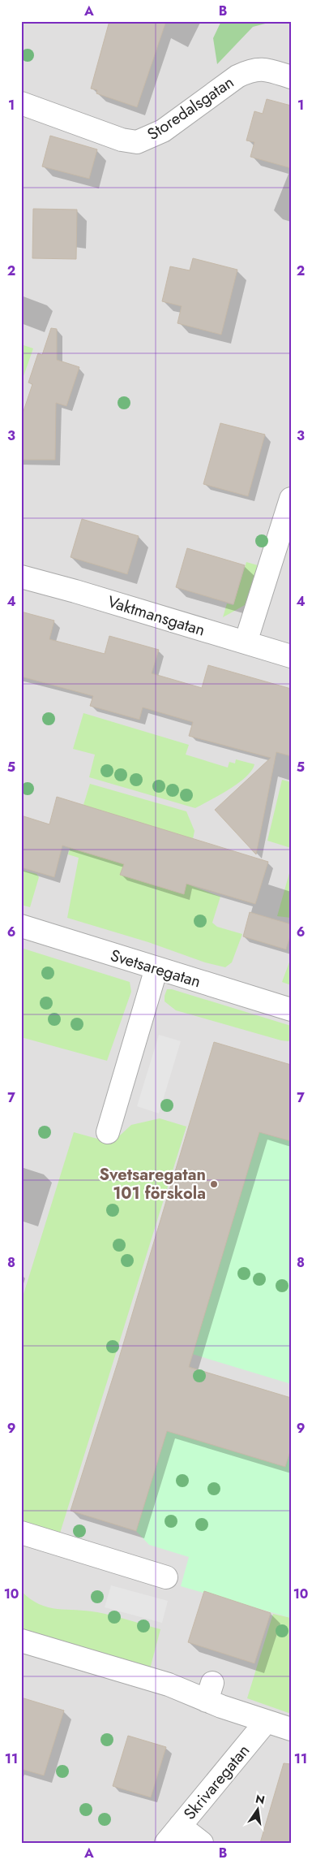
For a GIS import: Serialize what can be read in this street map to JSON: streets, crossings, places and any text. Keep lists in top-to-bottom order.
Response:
{
  "streets": {
    "street": [
      "Storedalsgatan",
      "Vaktmansgatan",
      "Svetsaregatan",
      "Skrivaregatan"
    ]
  },
  "places": ["Svetsaregatan 101 förskola"],
  "north": "top",
  "grid": {
    "columns": ["A", "B"],
    "rows": [
      "1",
      "2",
      "3",
      "4",
      "5",
      "6",
      "7",
      "8",
      "9",
      "10",
      "11"
    ]
  }
}
